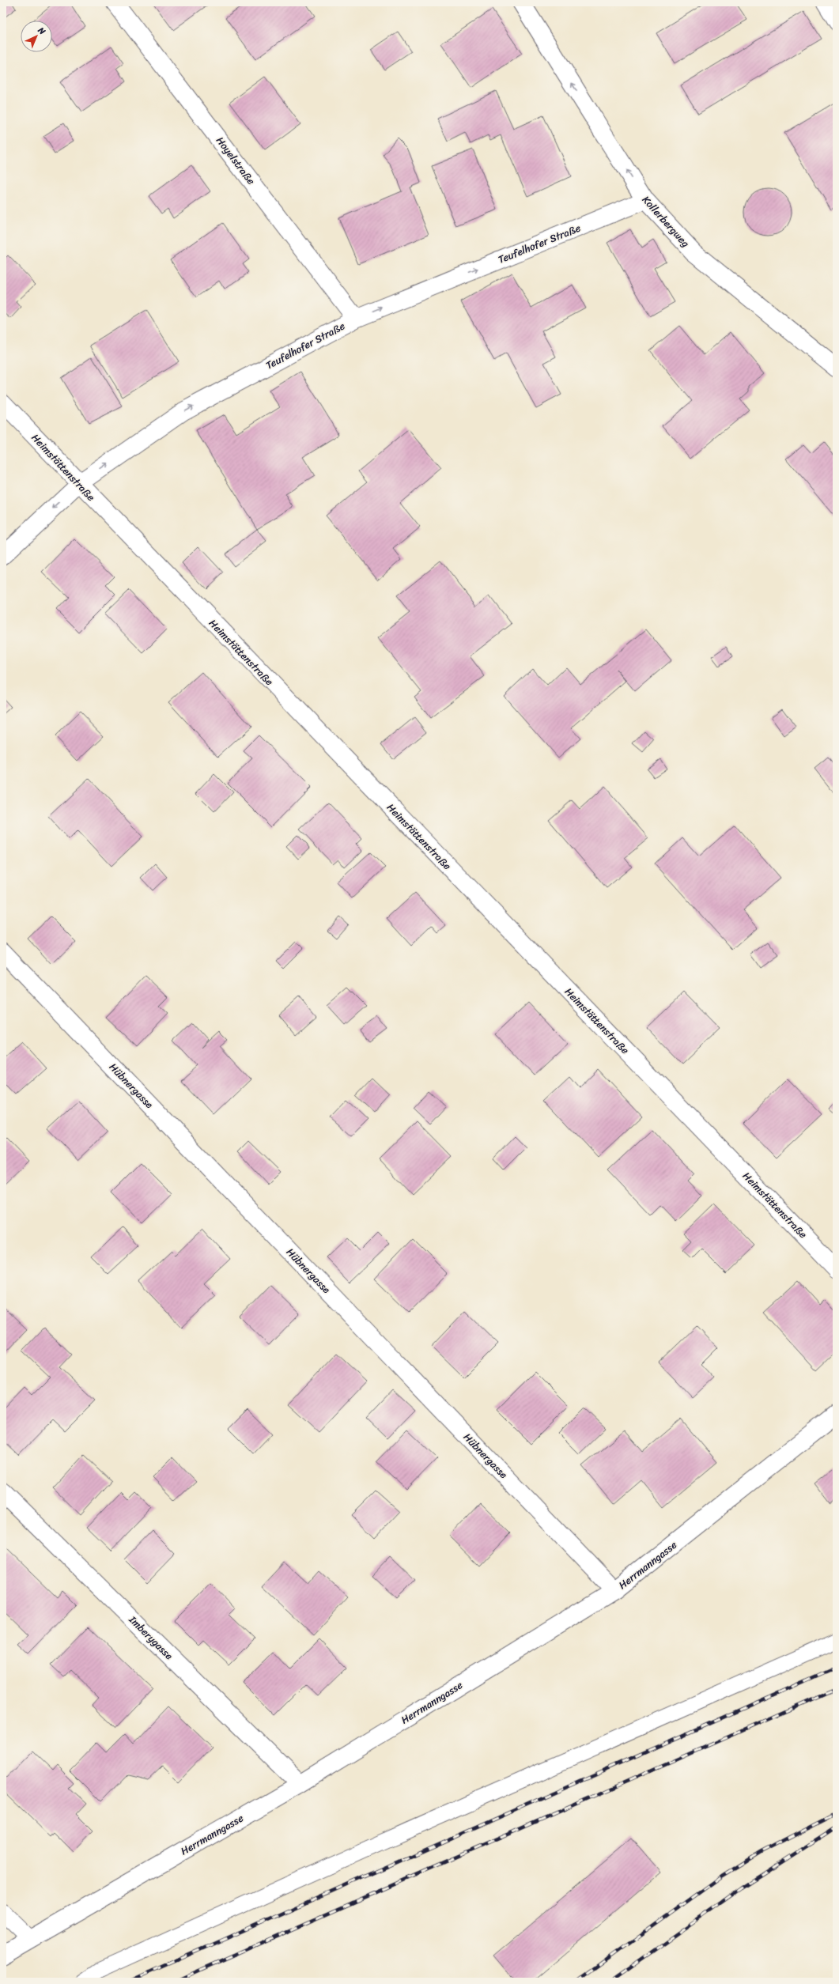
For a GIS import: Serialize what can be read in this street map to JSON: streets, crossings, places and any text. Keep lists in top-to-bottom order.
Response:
{
  "streets": {
    "street": [
      "Hoyelstraße",
      "Kollerbergweg",
      "Teufelhofer Straße",
      "Heimstättenstraße",
      "Hübnergasse",
      "Herrmanngasse",
      "Imberygasse"
    ]
  },
  "crossings": [
    ["Hoyelstraße", "Teufelhofer Straße"],
    ["Kollerbergweg", "Teufelhofer Straße"],
    ["Teufelhofer Straße", "Heimstättenstraße"],
    ["Hübnergasse", "Herrmanngasse"],
    ["Herrmanngasse", "Imberygasse"]
  ],
  "one_way": ["Kollerbergweg"],
  "north": "top right"
}
